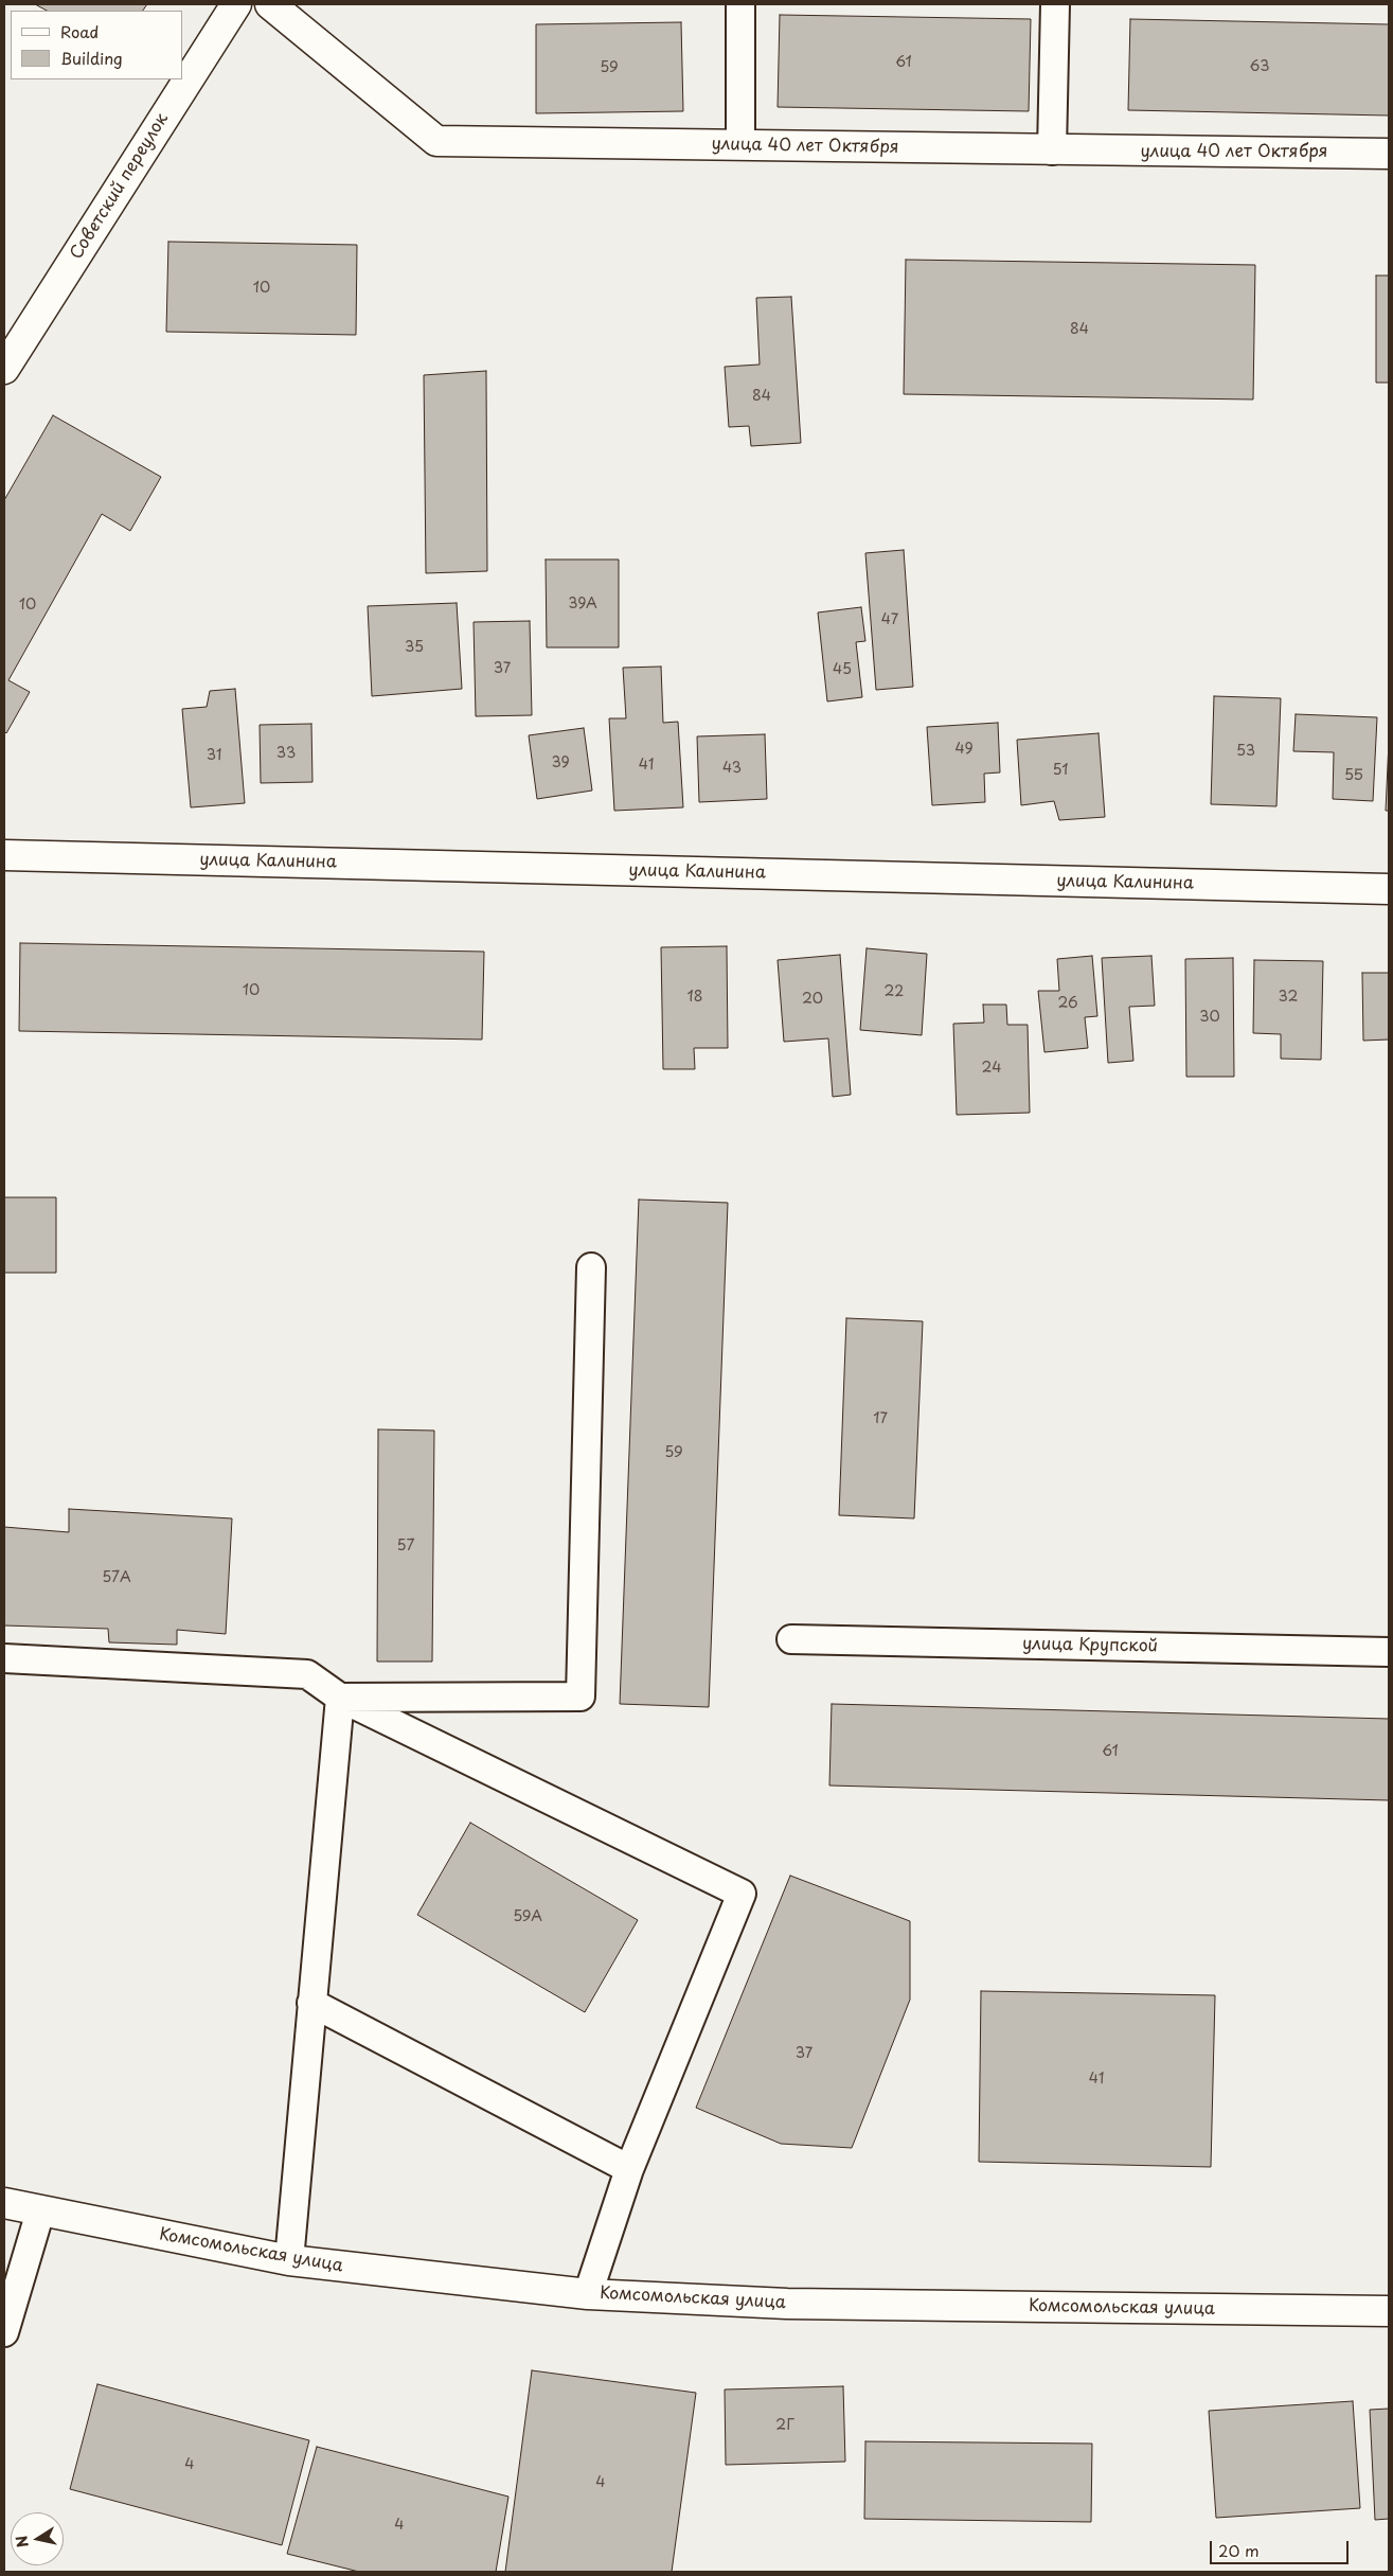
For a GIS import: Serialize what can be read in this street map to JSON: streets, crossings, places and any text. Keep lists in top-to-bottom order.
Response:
{
  "streets": {
    "street": [
      "улица 40 лет Октября",
      "Советский переулок",
      "улица Калинина",
      "Комсомольская улица"
    ],
    "lane": ["улица Крупской"]
  },
  "house_numbers": [
    "61",
    "63",
    "59",
    "10",
    "84",
    "84",
    "39А",
    "10",
    "47",
    "35",
    "37",
    "45",
    "49",
    "53",
    "33",
    "31",
    "39",
    "41",
    "43",
    "51",
    "55",
    "10",
    "22",
    "18",
    "32",
    "20",
    "26",
    "30",
    "24",
    "17",
    "59",
    "57",
    "57А",
    "61",
    "59А",
    "37",
    "41",
    "2Г",
    "4",
    "4",
    "4"
  ],
  "legend": ["Road", "Building"],
  "scale_bar": "20 m",
  "north": "left"
}
